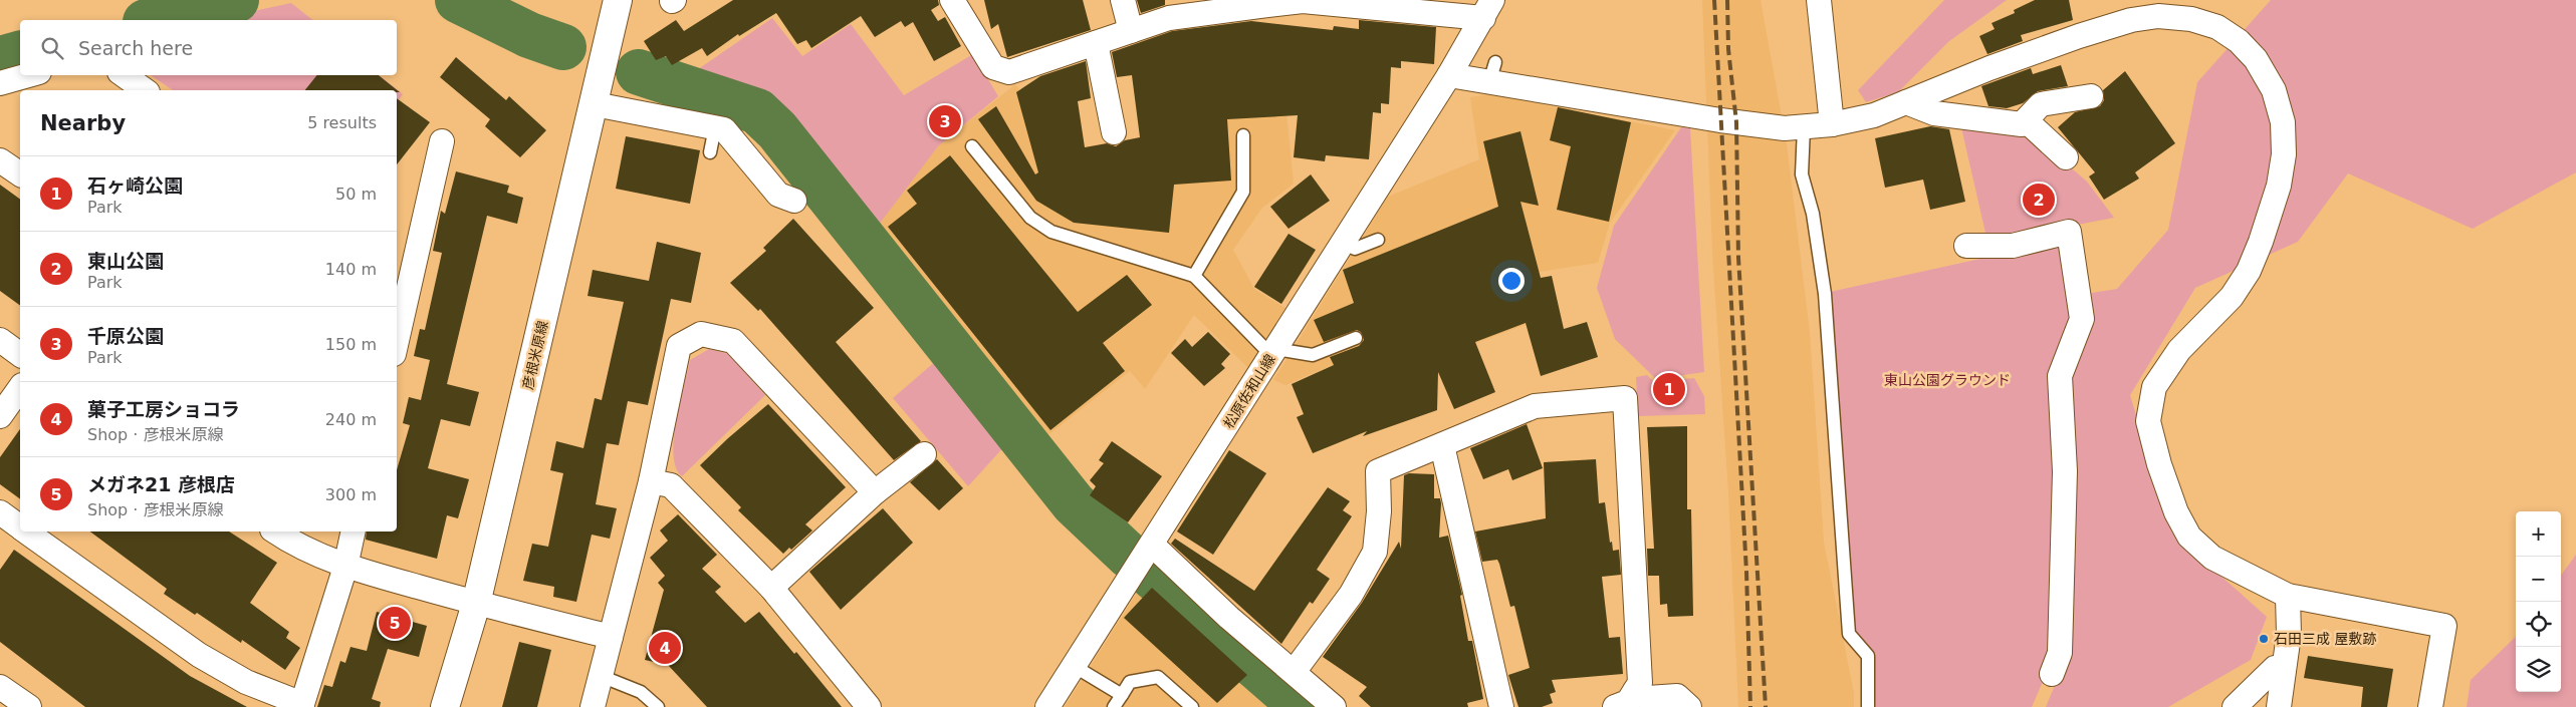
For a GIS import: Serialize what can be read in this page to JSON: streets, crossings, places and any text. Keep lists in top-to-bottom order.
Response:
{
  "streets": {
    "main road": ["彦根米原線"],
    "street": ["松原佐和山線"]
  },
  "parks": ["東山公園グラウンド"],
  "places": ["石田三成 屋敷跡"],
  "page": {
    "search": "Search here",
    "heading": ["Nearby", "5 results"],
    "pins": [
      "3",
      "2",
      "1",
      "5",
      "4"
    ],
    "list": [
      {
        "mark": "1",
        "name": "石ヶ崎公園",
        "note": "Park",
        "value": "50 m"
      },
      {
        "mark": "2",
        "name": "東山公園",
        "note": "Park",
        "value": "140 m"
      },
      {
        "mark": "3",
        "name": "千原公園",
        "note": "Park",
        "value": "150 m"
      },
      {
        "mark": "4",
        "name": "菓子工房ショコラ",
        "note": "Shop · 彦根米原線",
        "value": "240 m"
      },
      {
        "mark": "5",
        "name": "メガネ21 彦根店",
        "note": "Shop · 彦根米原線",
        "value": "300 m"
      }
    ],
    "map_buttons": ["+", "−"]
  }
}
